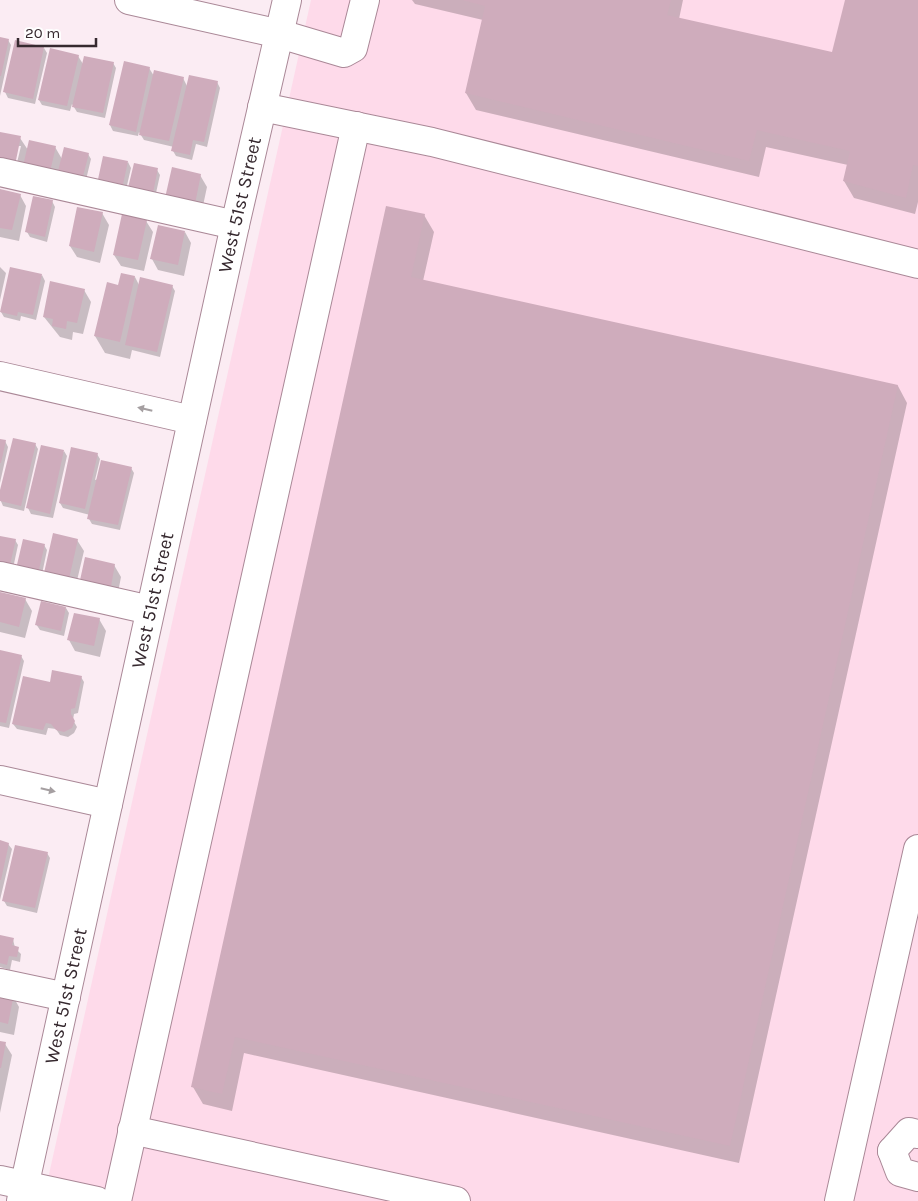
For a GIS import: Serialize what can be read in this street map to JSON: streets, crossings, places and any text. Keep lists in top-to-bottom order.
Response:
{
  "streets": {
    "street": ["West 51st Street"]
  },
  "scale_bar": "20 m"
}
